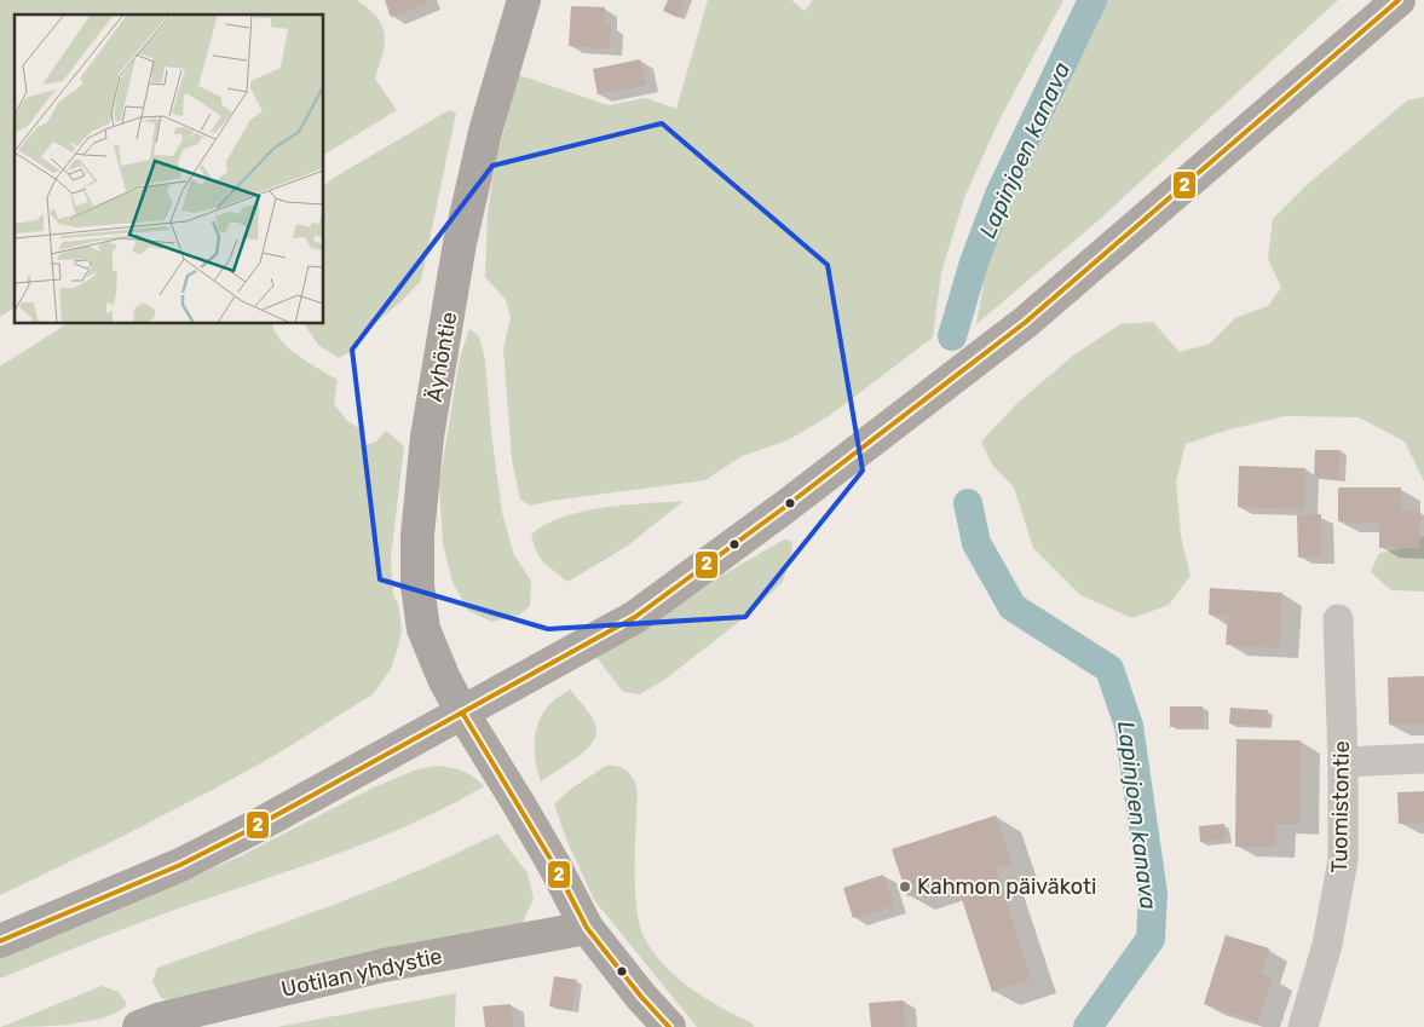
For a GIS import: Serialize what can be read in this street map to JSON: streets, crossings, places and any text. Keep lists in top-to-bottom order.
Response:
{
  "streets": {
    "main road": ["Äyhöntie", "Uotilan yhdystie"],
    "street": ["Tuomistontie"]
  },
  "crossings": [
    ["Äyhöntie", "Uotilan yhdystie"]
  ],
  "water": ["Lapinjoen kanava"],
  "places": ["Kahmon päiväkoti"],
  "lines": ["transit line 2"]
}
